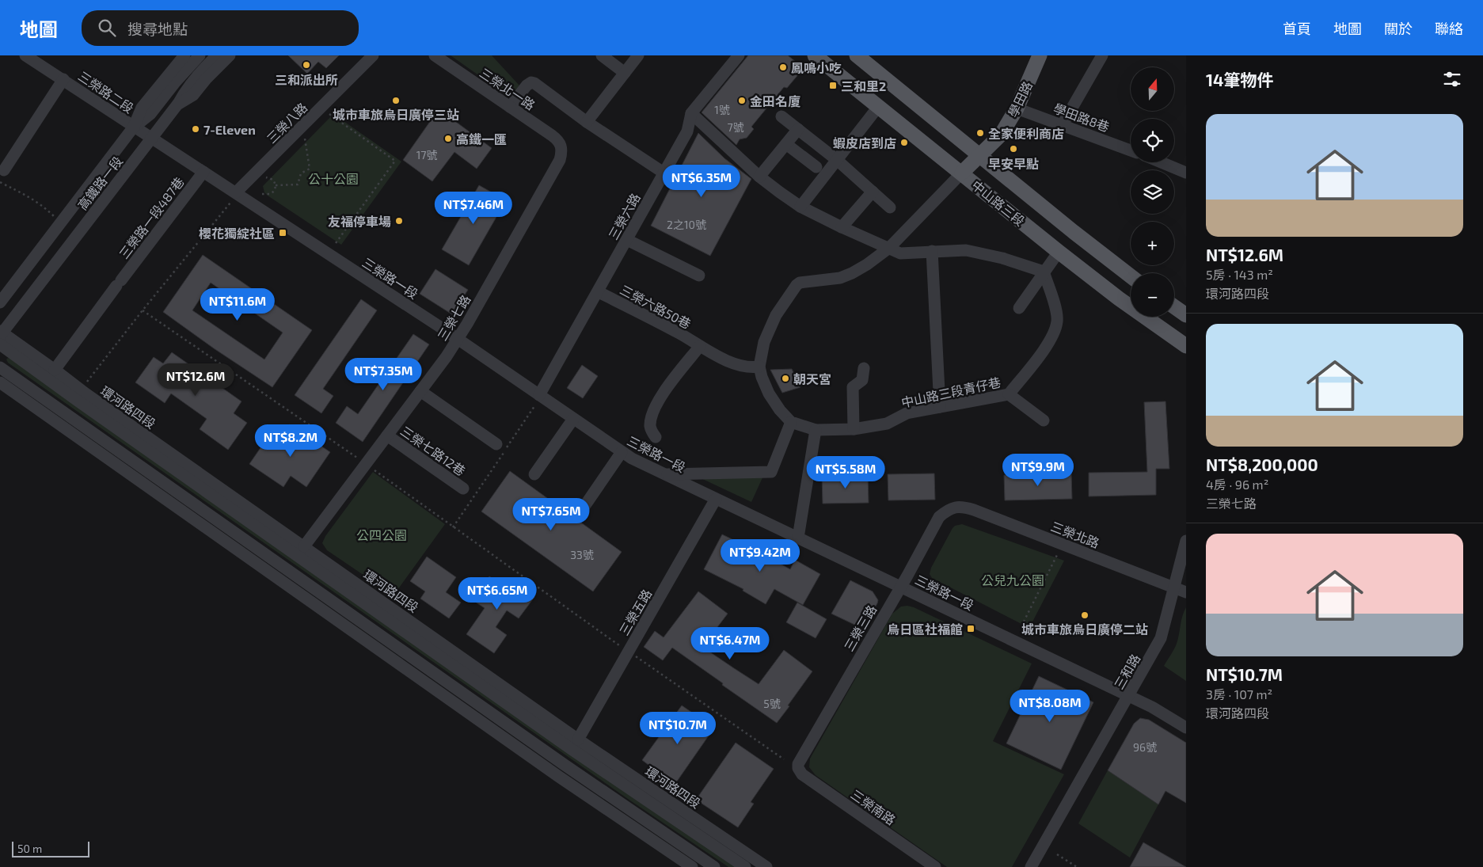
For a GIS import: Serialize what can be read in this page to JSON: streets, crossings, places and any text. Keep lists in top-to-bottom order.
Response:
{
  "streets": {
    "main road": ["學田路", "中山路三段"],
    "street": [
      "三榮北一路",
      "三榮路二段",
      "學田路8巷",
      "三榮八路",
      "高鐵路一段",
      "三榮六路",
      "三榮路一段487巷",
      "三榮路一段",
      "三榮六路50巷",
      "三榮七路",
      "中山路三段青仔巷",
      "環河路四段",
      "三榮七路12巷",
      "三榮北路",
      "三榮五路",
      "三榮三路",
      "三和路",
      "三榮南路"
    ]
  },
  "crossings": [
    ["三榮北一路", "三榮七路"],
    ["三榮路二段", "高鐵路一段"],
    ["三榮路二段", "三榮路一段"],
    ["學田路", "學田路8巷"],
    ["學田路", "中山路三段"],
    ["三榮八路", "三榮路一段"],
    ["高鐵路一段", "三榮路一段"],
    ["高鐵路一段", "環河路四段"],
    ["三榮六路", "三榮路一段"],
    ["三榮六路", "三榮六路50巷"],
    ["三榮路一段487巷", "三榮路一段"],
    ["三榮路一段487巷", "環河路四段"],
    ["三榮路一段", "三榮七路"],
    ["三榮路一段", "三榮五路"],
    ["三榮路一段", "三榮三路"],
    ["三榮路一段", "三和路"],
    ["三榮七路", "環河路四段"],
    ["三榮七路", "三榮七路12巷"],
    ["環河路四段", "三榮五路"],
    ["三榮北路", "三榮三路"],
    ["三榮北路", "三和路"],
    ["三榮三路", "三榮南路"]
  ],
  "parks": ["公十公園", "公四公園", "公兒九公園"],
  "places": {
    "other": [
      "三和派出所",
      "鳳鳴小吃",
      "城市車旅烏日廣停三站",
      "金田名廈",
      "7-Eleven",
      "全家便利商店",
      "高鐵一匯",
      "蝦皮店到店",
      "早安早點",
      "友福停車場",
      "朝天宮",
      "城市車旅烏日廣停二站"
    ],
    "transit": ["三和里2", "櫻花獨綻社區", "烏日區社福館"]
  },
  "house_numbers": [
    "1號",
    "7號",
    "17號",
    "2之10號",
    "33號",
    "5號",
    "96號"
  ],
  "scale_bar": "50 m",
  "north": "top",
  "page": {
    "header": "地圖",
    "search": "搜尋地點",
    "nav": [
      "首頁",
      "地圖",
      "關於",
      "聯絡"
    ],
    "heading": "14筆物件",
    "map_buttons": ["+", "−"],
    "list": [
      {
        "name": "NT$12.6M",
        "note": "5房 · 143 m² · 環河路四段"
      },
      {
        "name": "NT$8,200,000",
        "note": "4房 · 96 m² · 三榮七路"
      },
      {
        "name": "NT$10.7M",
        "note": "3房 · 107 m² · 環河路四段"
      }
    ],
    "price": [
      "NT$6.35M",
      "NT$7.46M",
      "NT$11.6M",
      "NT$7.35M",
      "NT$12.6M",
      "NT$8.2M",
      "NT$9.9M",
      "NT$5.58M",
      "NT$7.65M",
      "NT$9.42M",
      "NT$6.65M",
      "NT$6.47M",
      "NT$8.08M",
      "NT$10.7M"
    ],
    "scale": "50 m"
  }
}
